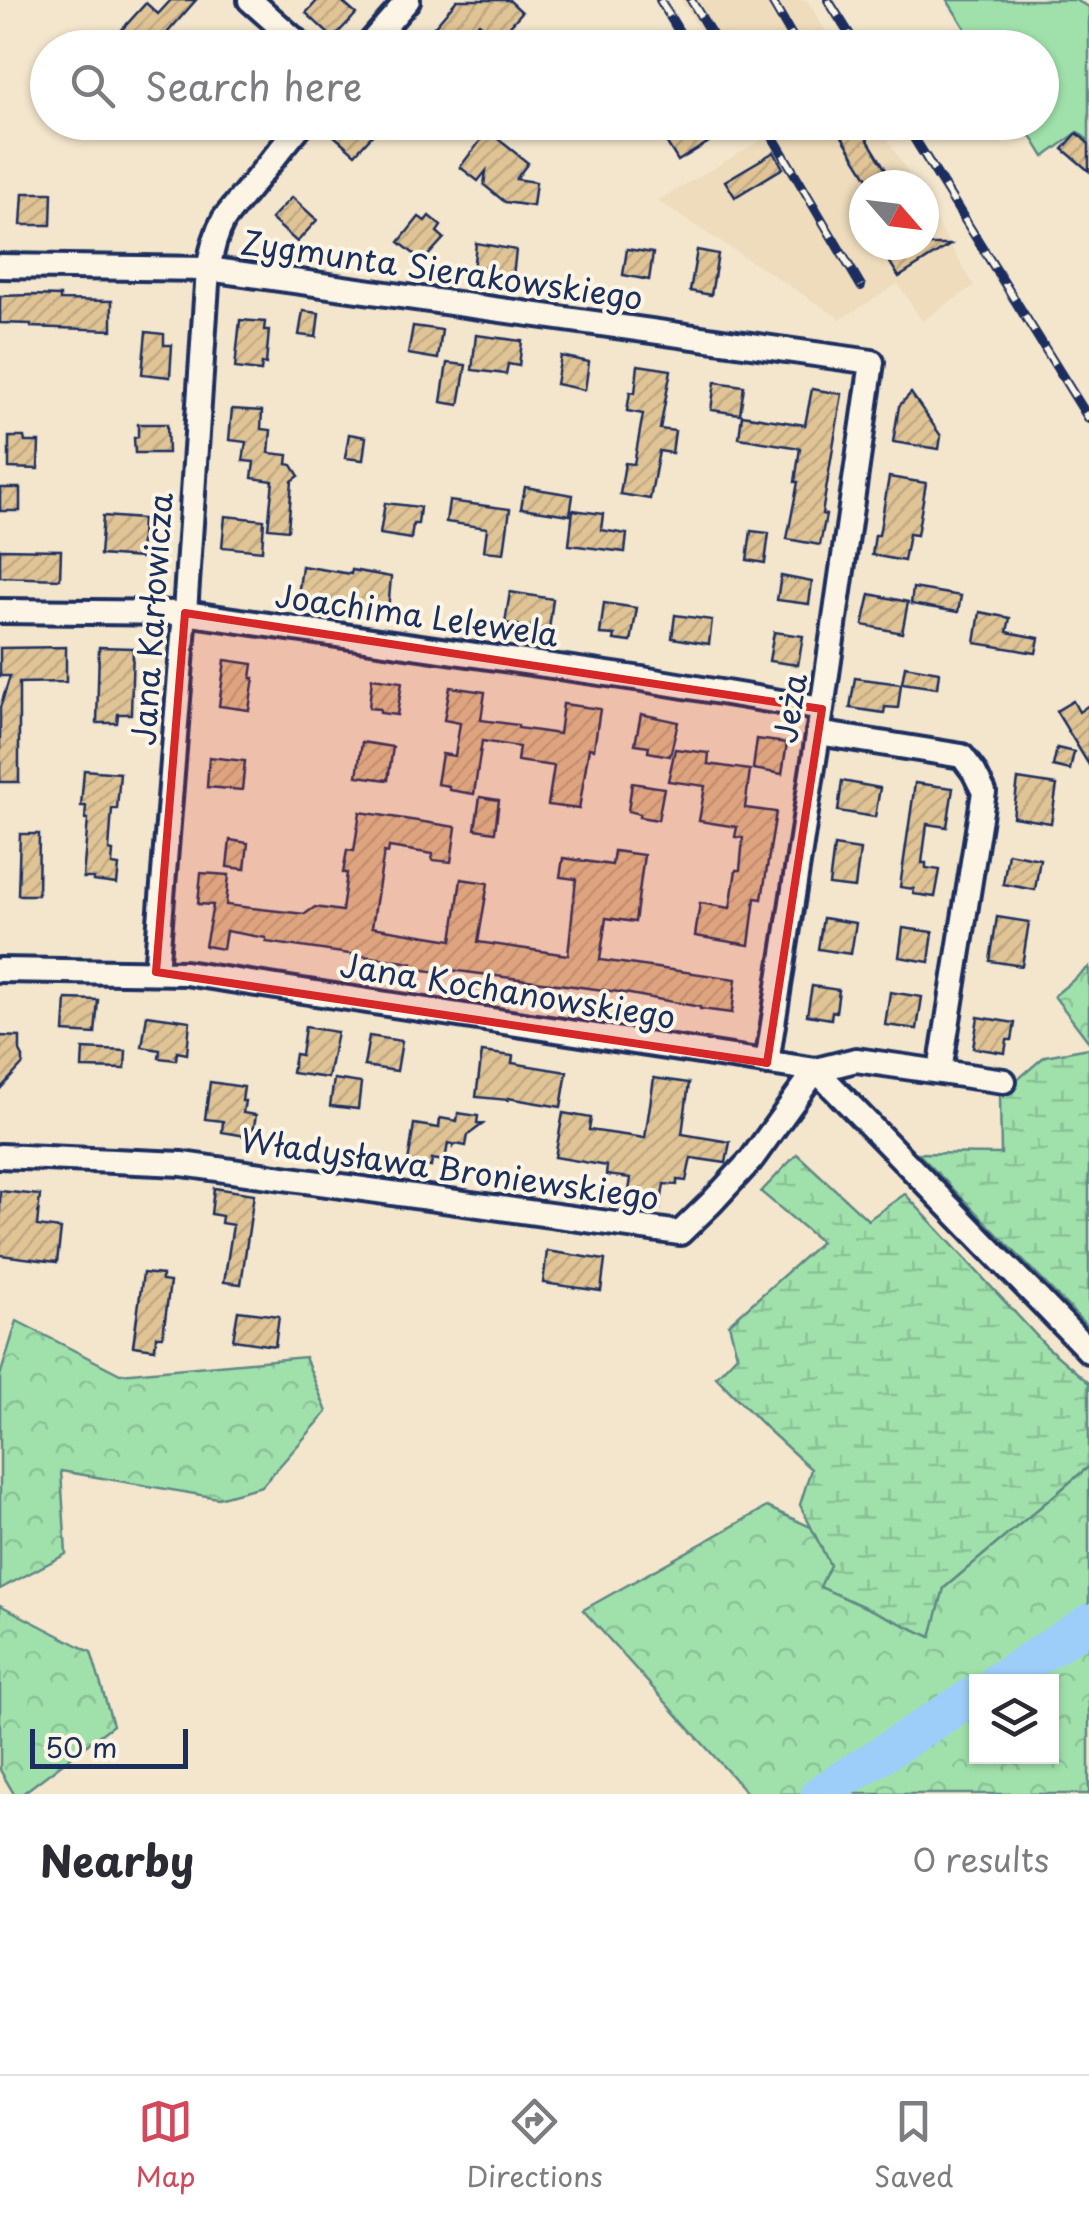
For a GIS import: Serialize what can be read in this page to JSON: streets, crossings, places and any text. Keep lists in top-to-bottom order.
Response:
{
  "streets": {
    "street": [
      "Zygmunta Sierakowskiego",
      "Joachima Lelewela",
      "Jana Karłowicza",
      "Jeża",
      "Jana Kochanowskiego",
      "Władysława Broniewskiego"
    ]
  },
  "crossings": [
    ["Zygmunta Sierakowskiego", "Jana Karłowicza"],
    ["Zygmunta Sierakowskiego", "Jeża"],
    ["Joachima Lelewela", "Jana Karłowicza"],
    ["Joachima Lelewela", "Jeża"],
    ["Jana Karłowicza", "Jana Kochanowskiego"],
    ["Jeża", "Jana Kochanowskiego"],
    ["Jana Kochanowskiego", "Władysława Broniewskiego"]
  ],
  "scale_bar": "50 m",
  "north": "bottom right",
  "page": {
    "search": "Search here",
    "scale": "50 m",
    "heading": ["Nearby", "0 results"],
    "nav": ["Map", "Directions", "Saved"]
  }
}
